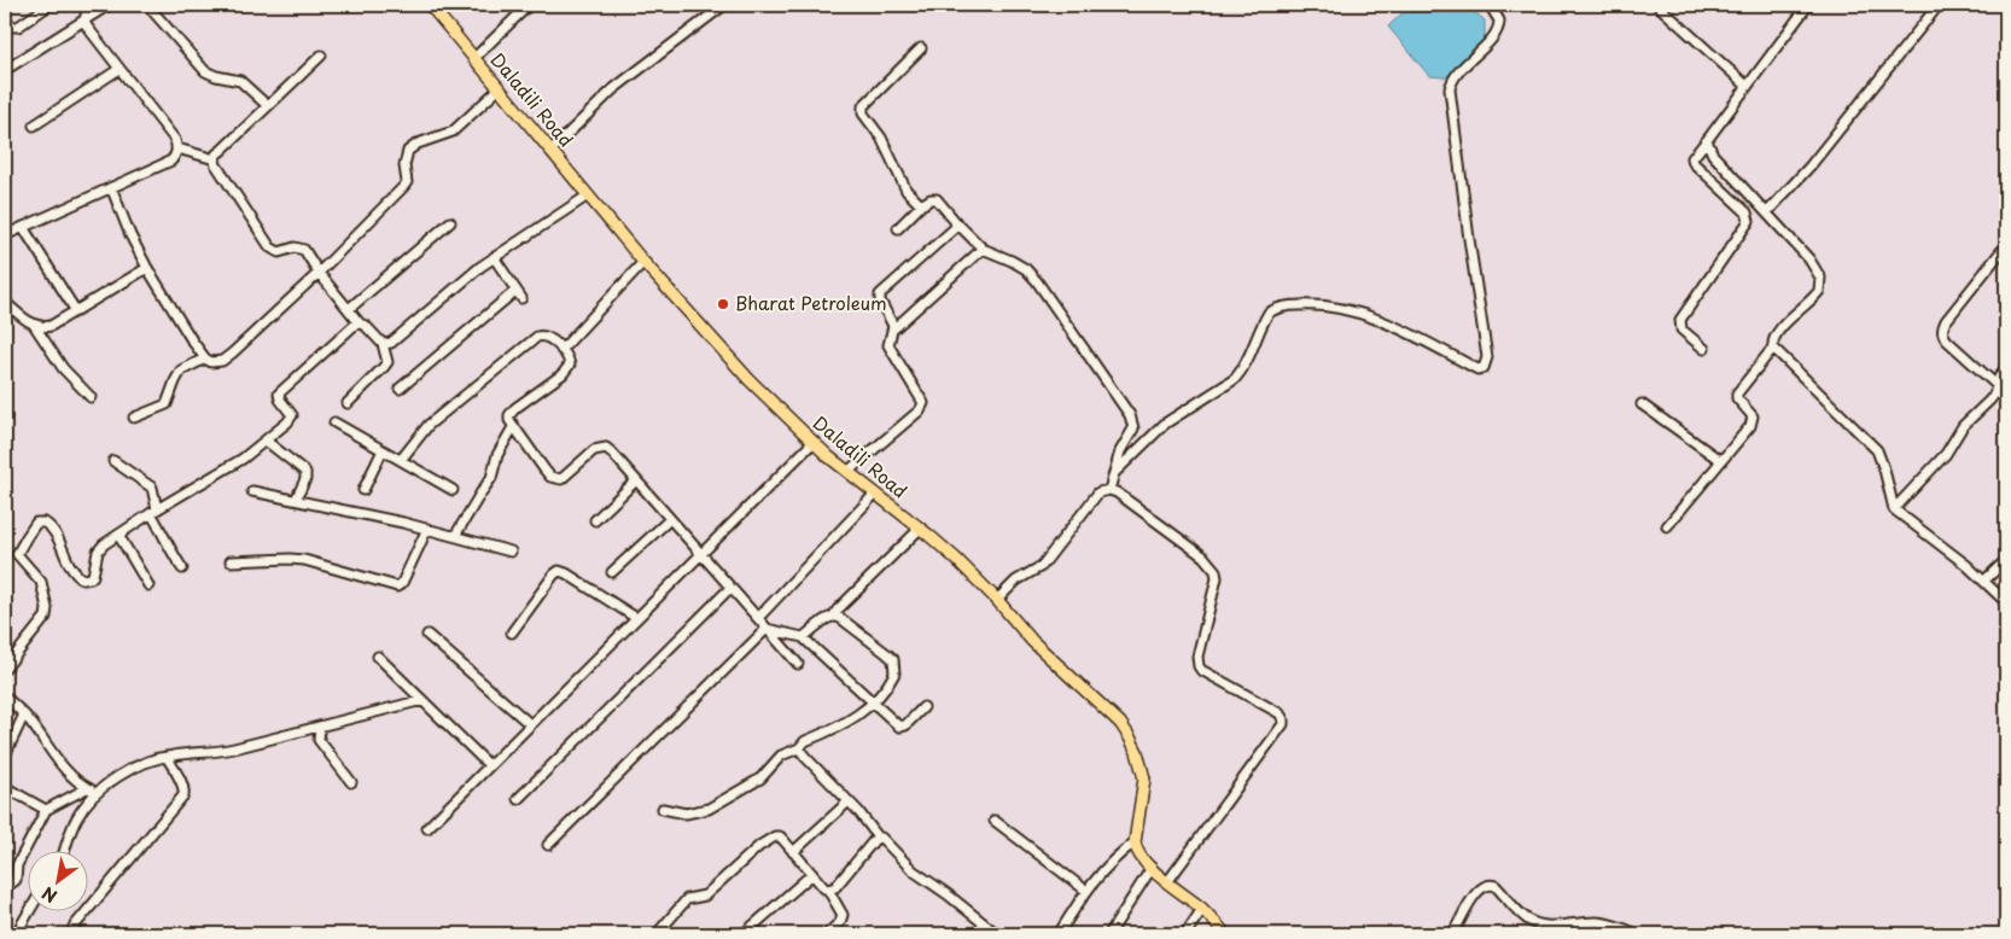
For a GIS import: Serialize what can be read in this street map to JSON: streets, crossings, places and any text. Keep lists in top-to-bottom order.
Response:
{
  "streets": {
    "main road": ["Daladili Road"]
  },
  "places": ["Bharat Petroleum"],
  "north": "bottom left"
}
